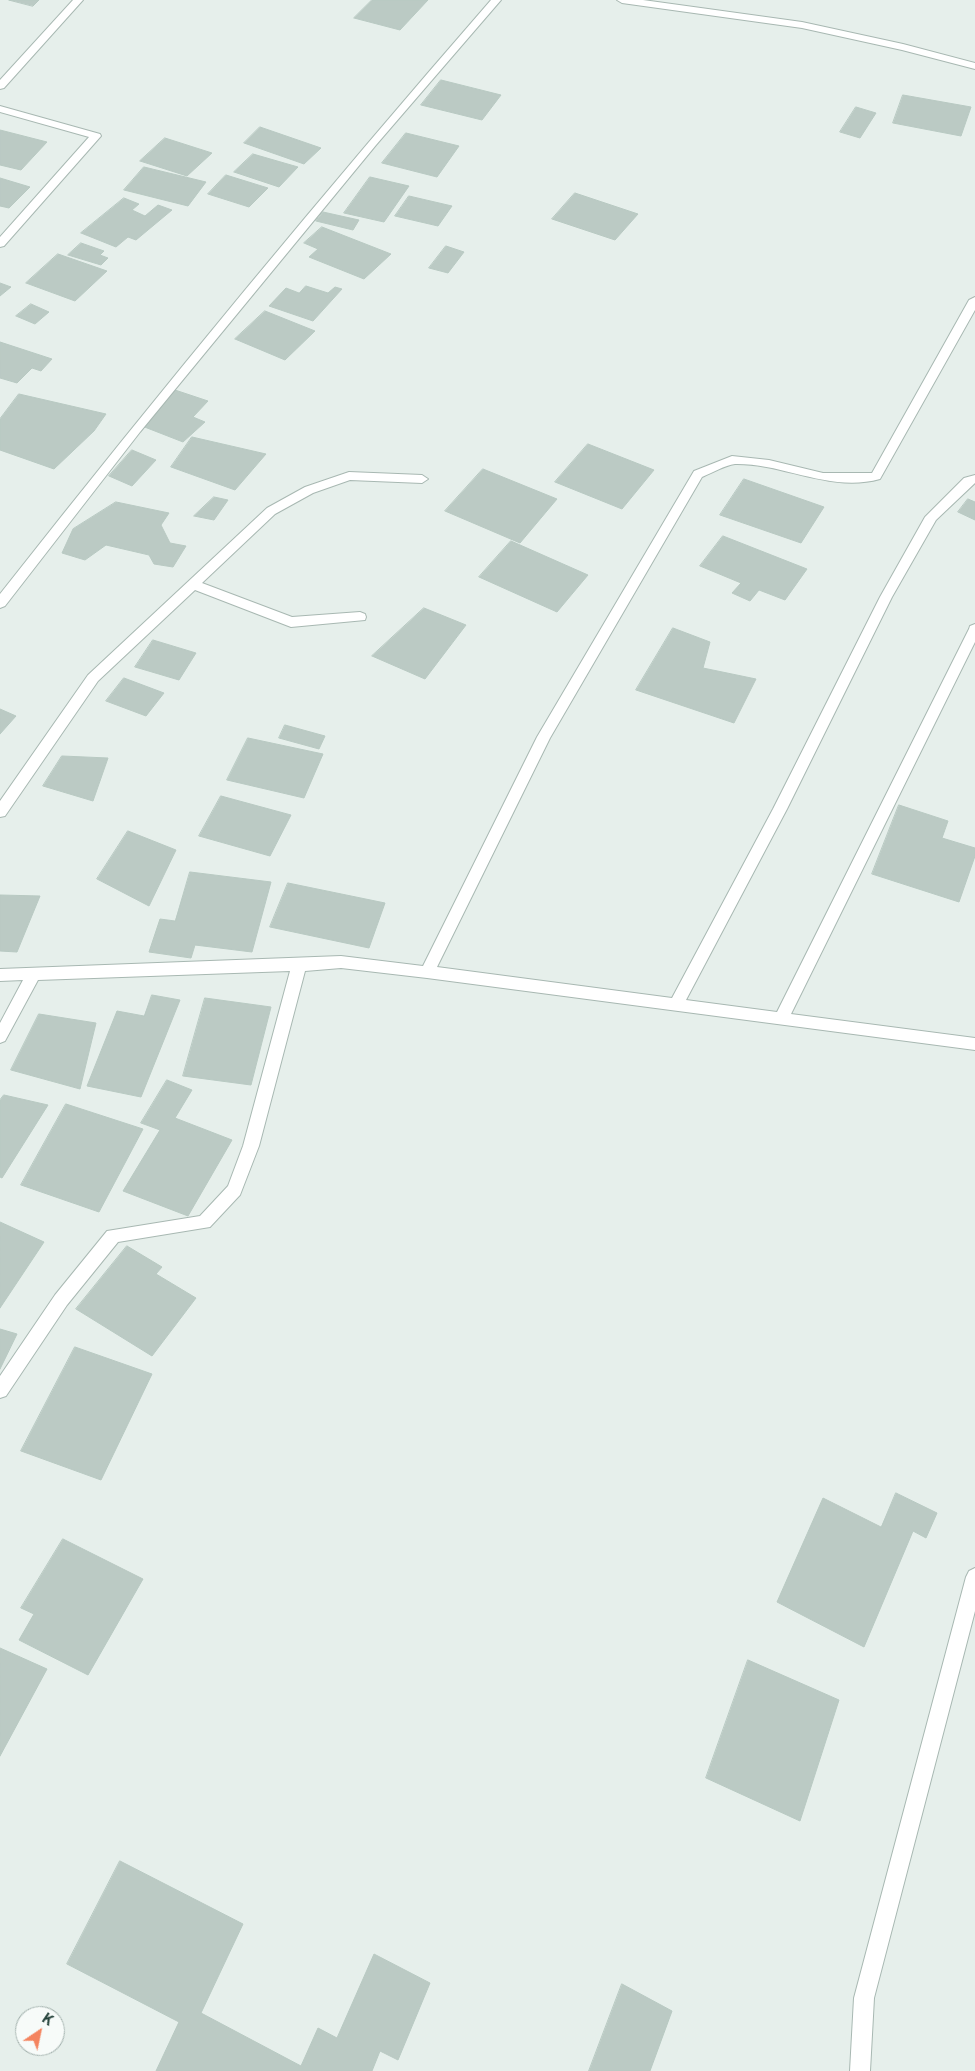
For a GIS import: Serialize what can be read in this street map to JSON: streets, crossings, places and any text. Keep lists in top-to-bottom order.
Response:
{
  "north": "top right"
}
